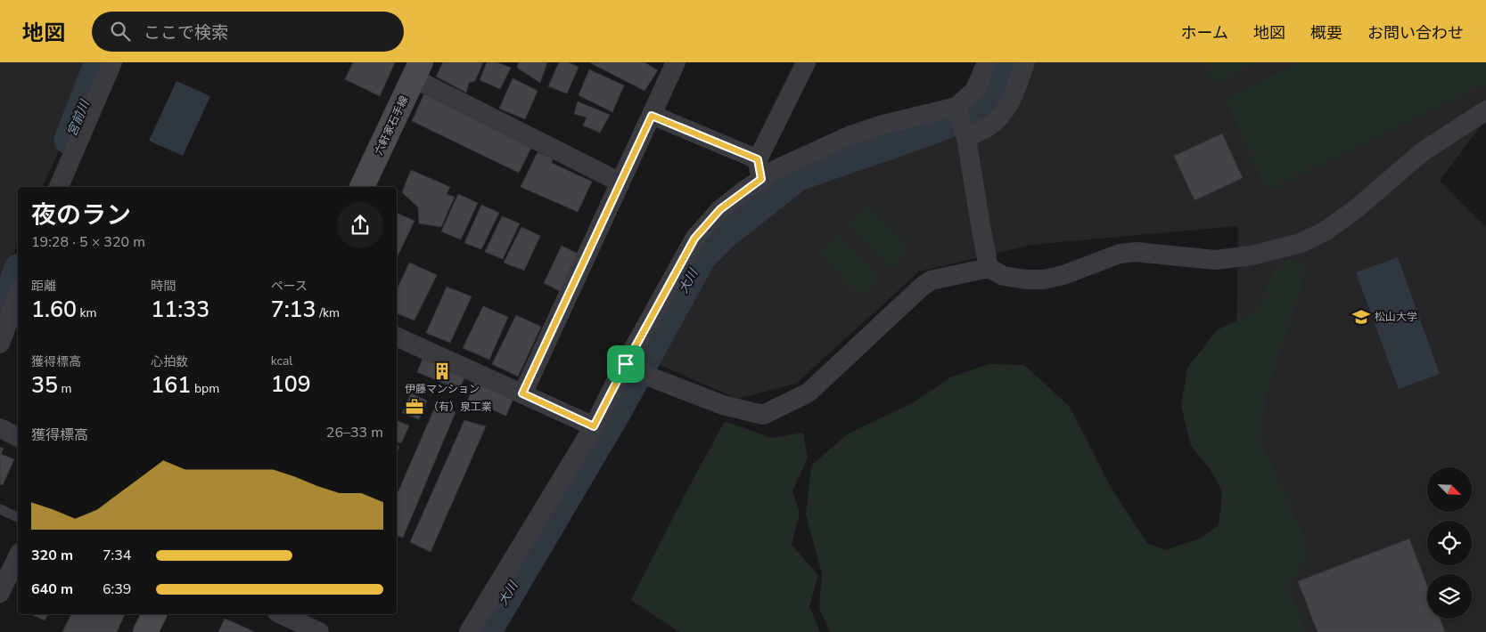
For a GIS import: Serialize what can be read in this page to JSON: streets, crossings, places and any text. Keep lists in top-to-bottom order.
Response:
{
  "streets": {
    "main road": ["六軒家石手線"]
  },
  "water": ["宮前川", "大川"],
  "places": {
    "school or university": ["松山大学"],
    "building": ["伊藤マンション"],
    "office": ["（有）泉工業"]
  },
  "north": "bottom right",
  "page": {
    "header": "地図",
    "search": "ここで検索",
    "nav": [
      "ホーム",
      "地図",
      "概要",
      "お問い合わせ"
    ],
    "heading": ["夜のラン", "19:28 · 5 × 320 m"],
    "stats": [
      ["距離", "1.60 km"],
      ["時間", "11:33"],
      ["ペース", "7:13 /km"],
      ["獲得標高", "35 m"],
      ["心拍数", "161 bpm"],
      ["kcal", "109"]
    ],
    "chart": ["獲得標高", "26–33 m"],
    "list": [
      {
        "name": "320 m",
        "note": "7:34"
      },
      {
        "name": "640 m",
        "note": "6:39"
      }
    ]
  }
}
